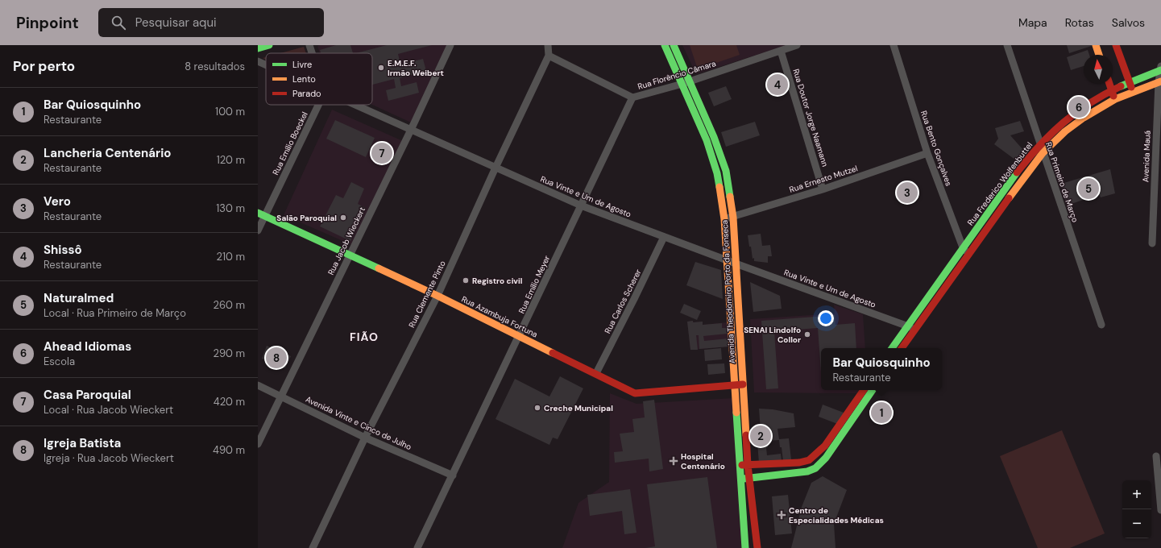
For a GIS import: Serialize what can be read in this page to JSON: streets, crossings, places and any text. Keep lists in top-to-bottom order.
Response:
{
  "streets": {
    "street": [
      "Rua Florêncio Câmara",
      "Rua Doutor Jorge Naamann",
      "Rua Emílio Boeckel",
      "Rua Bento Gonçalves",
      "Avenida Mauá",
      "Rua Ernesto Mutzel",
      "Rua Primeiro de Março",
      "Rua Frederico Wolfenbuttel",
      "Rua Vinte e Um de Agosto",
      "Rua Jacob Wieckert",
      "Rua Emílio Meyer",
      "Avenida Theodomiro Porto da Fonseca",
      "Rua Clemente Pinto",
      "Rua Carlos Scherer",
      "Rua Azambuja Fortuna",
      "Avenida Vinte e Cinco de Julho"
    ]
  },
  "crossings": [
    ["Rua Florêncio Câmara", "Rua Doutor Jorge Naamann"],
    ["Rua Florêncio Câmara", "Rua Emílio Meyer"],
    ["Rua Florêncio Câmara", "Avenida Theodomiro Porto da Fonseca"],
    ["Rua Florêncio Câmara", "Rua Clemente Pinto"],
    ["Rua Doutor Jorge Naamann", "Rua Ernesto Mutzel"],
    ["Rua Emílio Boeckel", "Rua Azambuja Fortuna"],
    ["Rua Bento Gonçalves", "Rua Ernesto Mutzel"],
    ["Rua Bento Gonçalves", "Rua Frederico Wolfenbuttel"],
    ["Avenida Mauá", "Rua Frederico Wolfenbuttel"],
    ["Rua Ernesto Mutzel", "Avenida Theodomiro Porto da Fonseca"],
    ["Rua Primeiro de Março", "Rua Frederico Wolfenbuttel"],
    ["Rua Frederico Wolfenbuttel", "Rua Vinte e Um de Agosto"],
    ["Rua Vinte e Um de Agosto", "Rua Jacob Wieckert"],
    ["Rua Vinte e Um de Agosto", "Rua Emílio Meyer"],
    ["Rua Vinte e Um de Agosto", "Avenida Theodomiro Porto da Fonseca"],
    ["Rua Vinte e Um de Agosto", "Rua Clemente Pinto"],
    ["Rua Vinte e Um de Agosto", "Rua Carlos Scherer"],
    ["Rua Jacob Wieckert", "Rua Azambuja Fortuna"],
    ["Rua Jacob Wieckert", "Avenida Vinte e Cinco de Julho"],
    ["Rua Emílio Meyer", "Rua Azambuja Fortuna"],
    ["Rua Emílio Meyer", "Avenida Vinte e Cinco de Julho"],
    ["Avenida Theodomiro Porto da Fonseca", "Rua Azambuja Fortuna"],
    ["Rua Clemente Pinto", "Rua Azambuja Fortuna"],
    ["Rua Clemente Pinto", "Avenida Vinte e Cinco de Julho"],
    ["Rua Carlos Scherer", "Rua Azambuja Fortuna"]
  ],
  "districts": ["FIÃO"],
  "places": {
    "other": [
      "E.M.E.F. Irmão Weibert",
      "Salão Paroquial",
      "Registro civil",
      "SENAI Lindolfo Collor",
      "Creche Municipal"
    ],
    "health": ["Hospital Centenário", "Centro de Especialidades Médicas"]
  },
  "legend": ["Livre", "Lento", "Parado"],
  "north": "top",
  "page": {
    "header": "Pinpoint",
    "search": "Pesquisar aqui",
    "nav": ["Mapa", "Rotas", "Salvos"],
    "heading": ["Por perto", "8 resultados"],
    "pins": [
      "4",
      "6",
      "7",
      "5",
      "3",
      "8",
      "1",
      "2"
    ],
    "list": [
      {
        "mark": "1",
        "name": "Bar Quiosquinho",
        "note": "Restaurante",
        "value": "100 m"
      },
      {
        "mark": "2",
        "name": "Lancheria Centenário",
        "note": "Restaurante",
        "value": "120 m"
      },
      {
        "mark": "3",
        "name": "Vero",
        "note": "Restaurante",
        "value": "130 m"
      },
      {
        "mark": "4",
        "name": "Shissô",
        "note": "Restaurante",
        "value": "210 m"
      },
      {
        "mark": "5",
        "name": "Naturalmed",
        "note": "Local · Rua Primeiro de Março",
        "value": "260 m"
      },
      {
        "mark": "6",
        "name": "Ahead Idiomas",
        "note": "Escola",
        "value": "290 m"
      },
      {
        "mark": "7",
        "name": "Casa Paroquial",
        "note": "Local · Rua Jacob Wieckert",
        "value": "420 m"
      },
      {
        "mark": "8",
        "name": "Igreja Batista",
        "note": "Igreja · Rua Jacob Wieckert",
        "value": "490 m"
      }
    ],
    "popup": ["Bar Quiosquinho", "Restaurante"],
    "map_buttons": ["+", "−"]
  }
}
